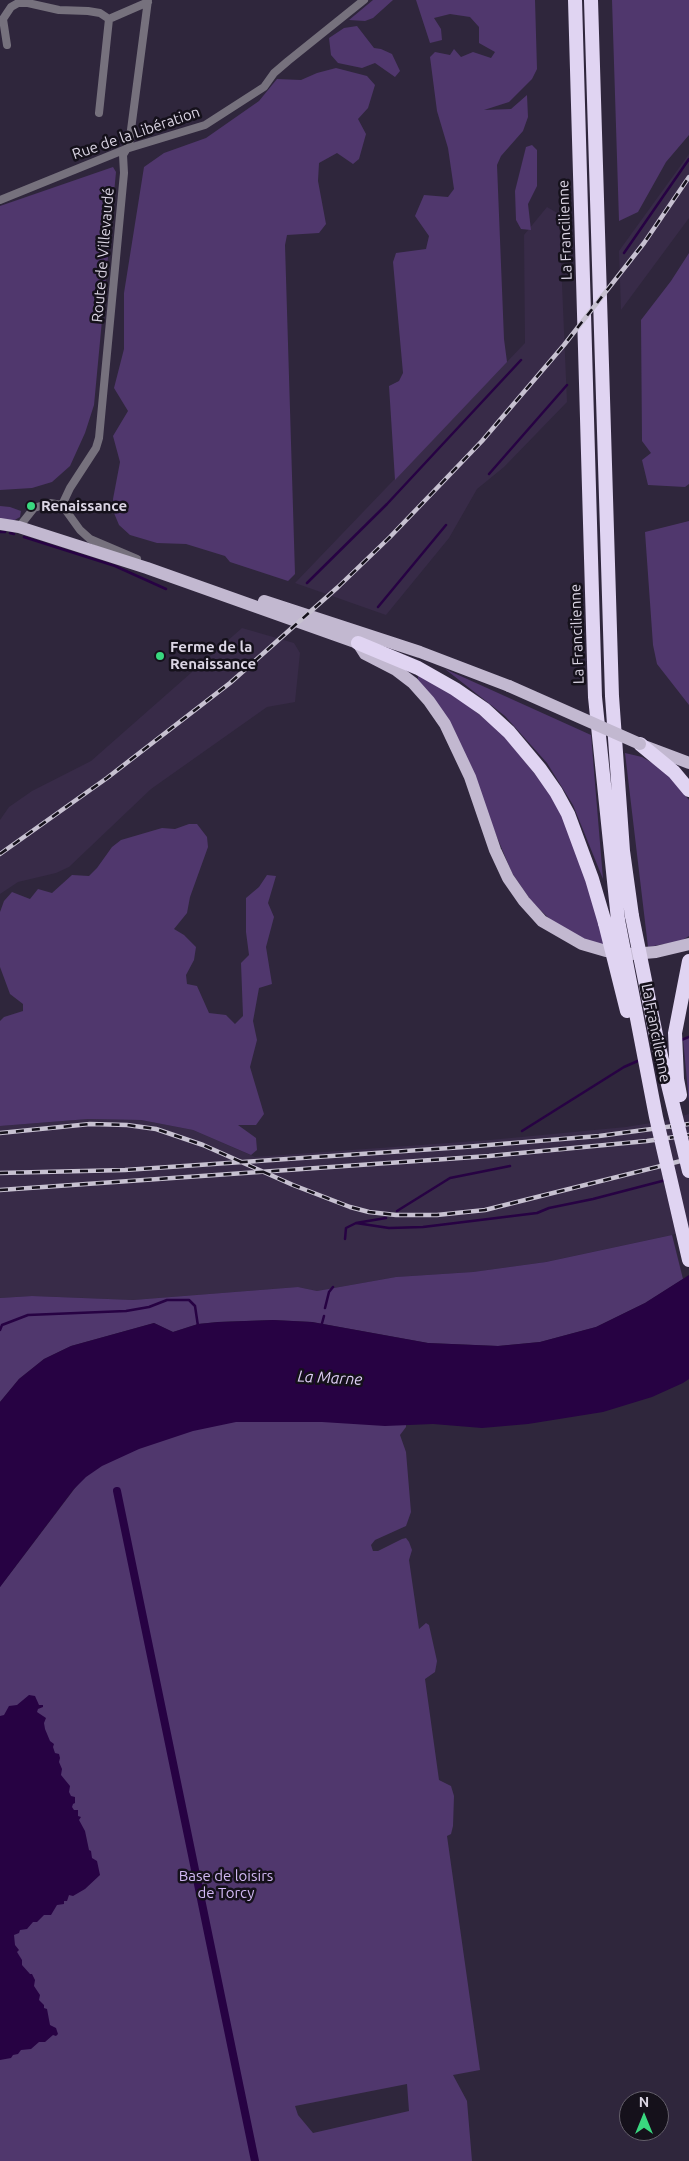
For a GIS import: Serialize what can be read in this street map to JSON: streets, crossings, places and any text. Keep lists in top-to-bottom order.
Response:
{
  "streets": {
    "highway": ["La Francilienne"],
    "street": ["Rue de la Libération", "Route de Villevaudé"]
  },
  "crossings": [
    ["Rue de la Libération", "Route de Villevaudé"]
  ],
  "water": ["La Marne"],
  "parks": ["Base de loisirs de Torcy"],
  "places": ["Renaissance", "Ferme de la Renaissance"],
  "north": "top"
}
